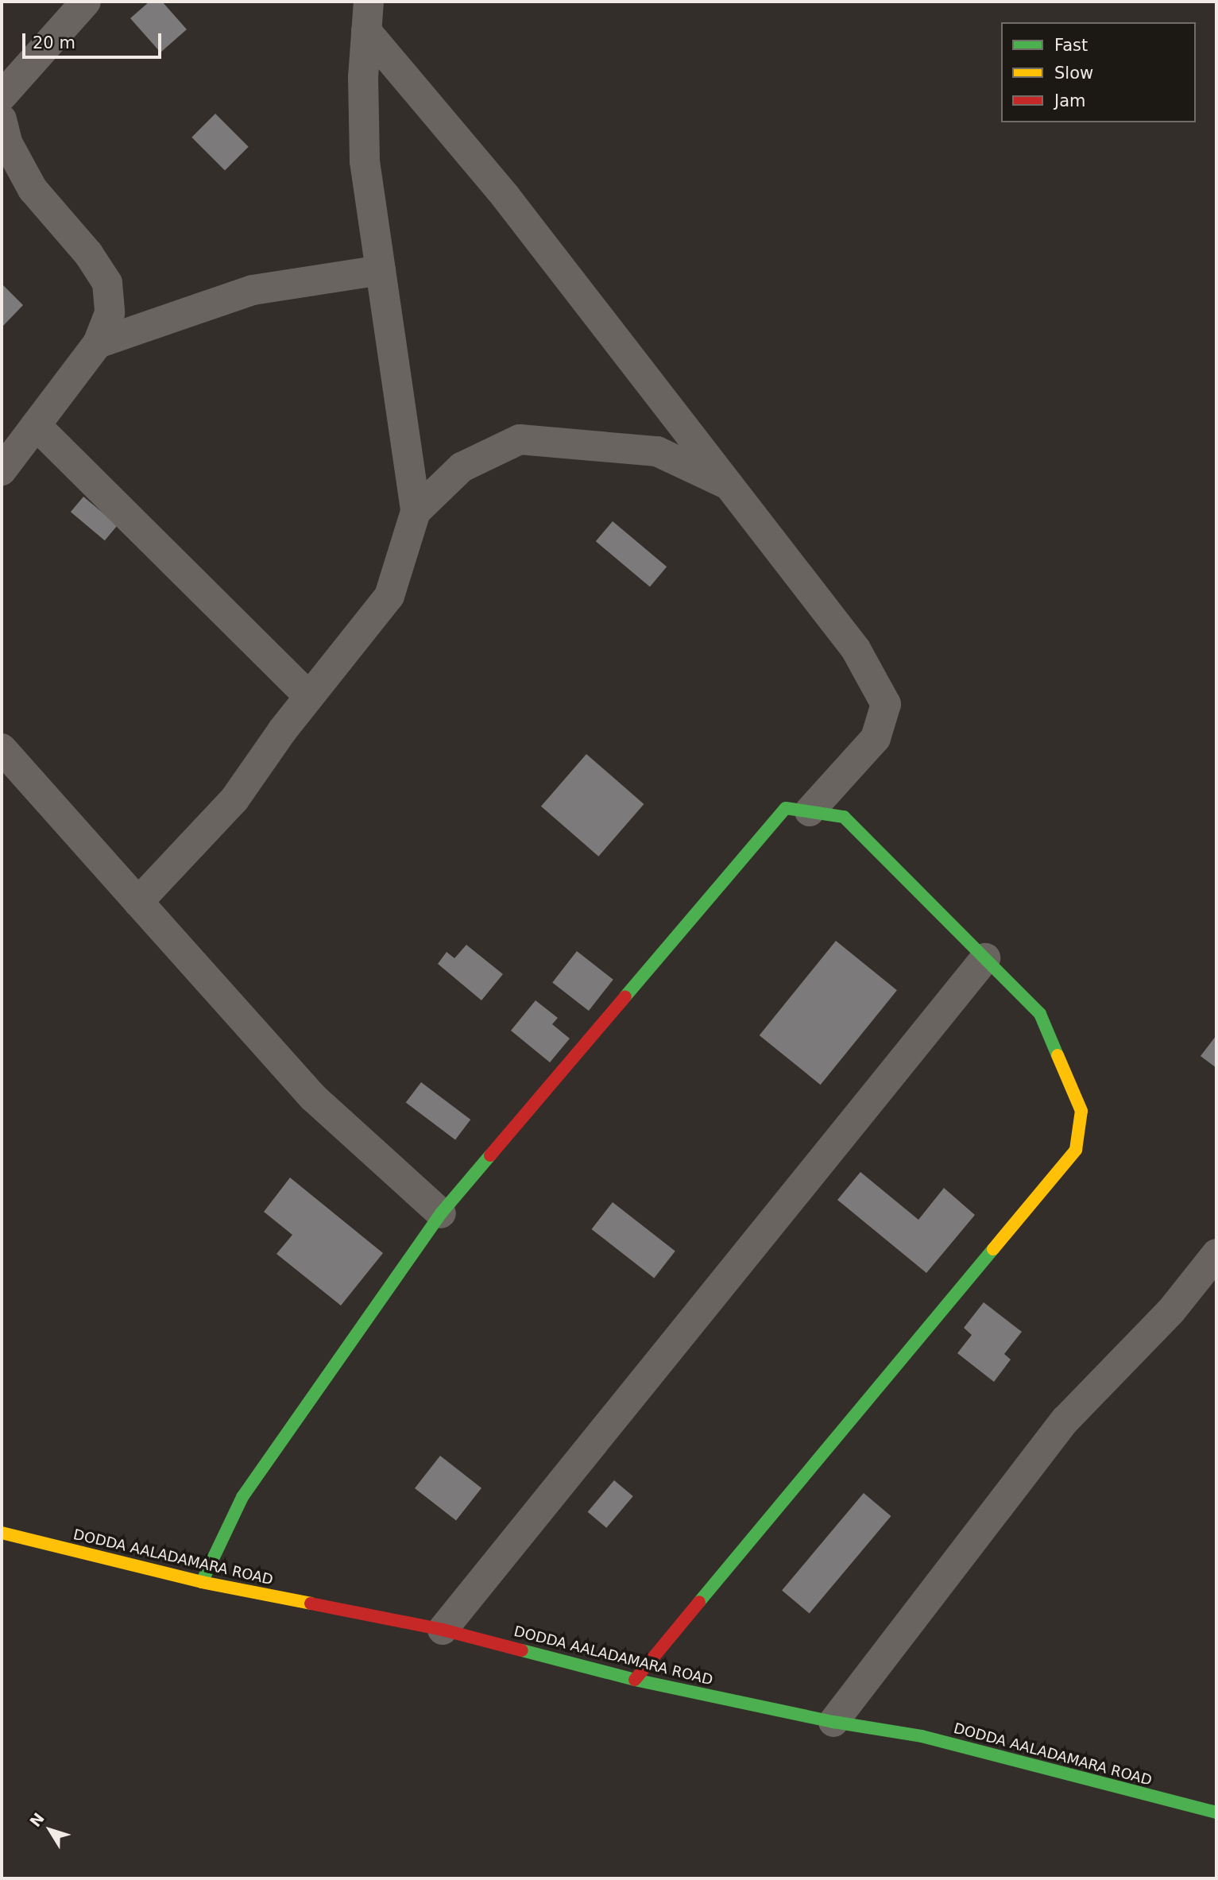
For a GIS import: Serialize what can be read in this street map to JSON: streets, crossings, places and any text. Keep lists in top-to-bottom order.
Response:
{
  "streets": {
    "street": ["DODDA AALADAMARA ROAD"]
  },
  "legend": ["Fast", "Slow", "Jam"],
  "scale_bar": "20 m",
  "north": "top left"
}
